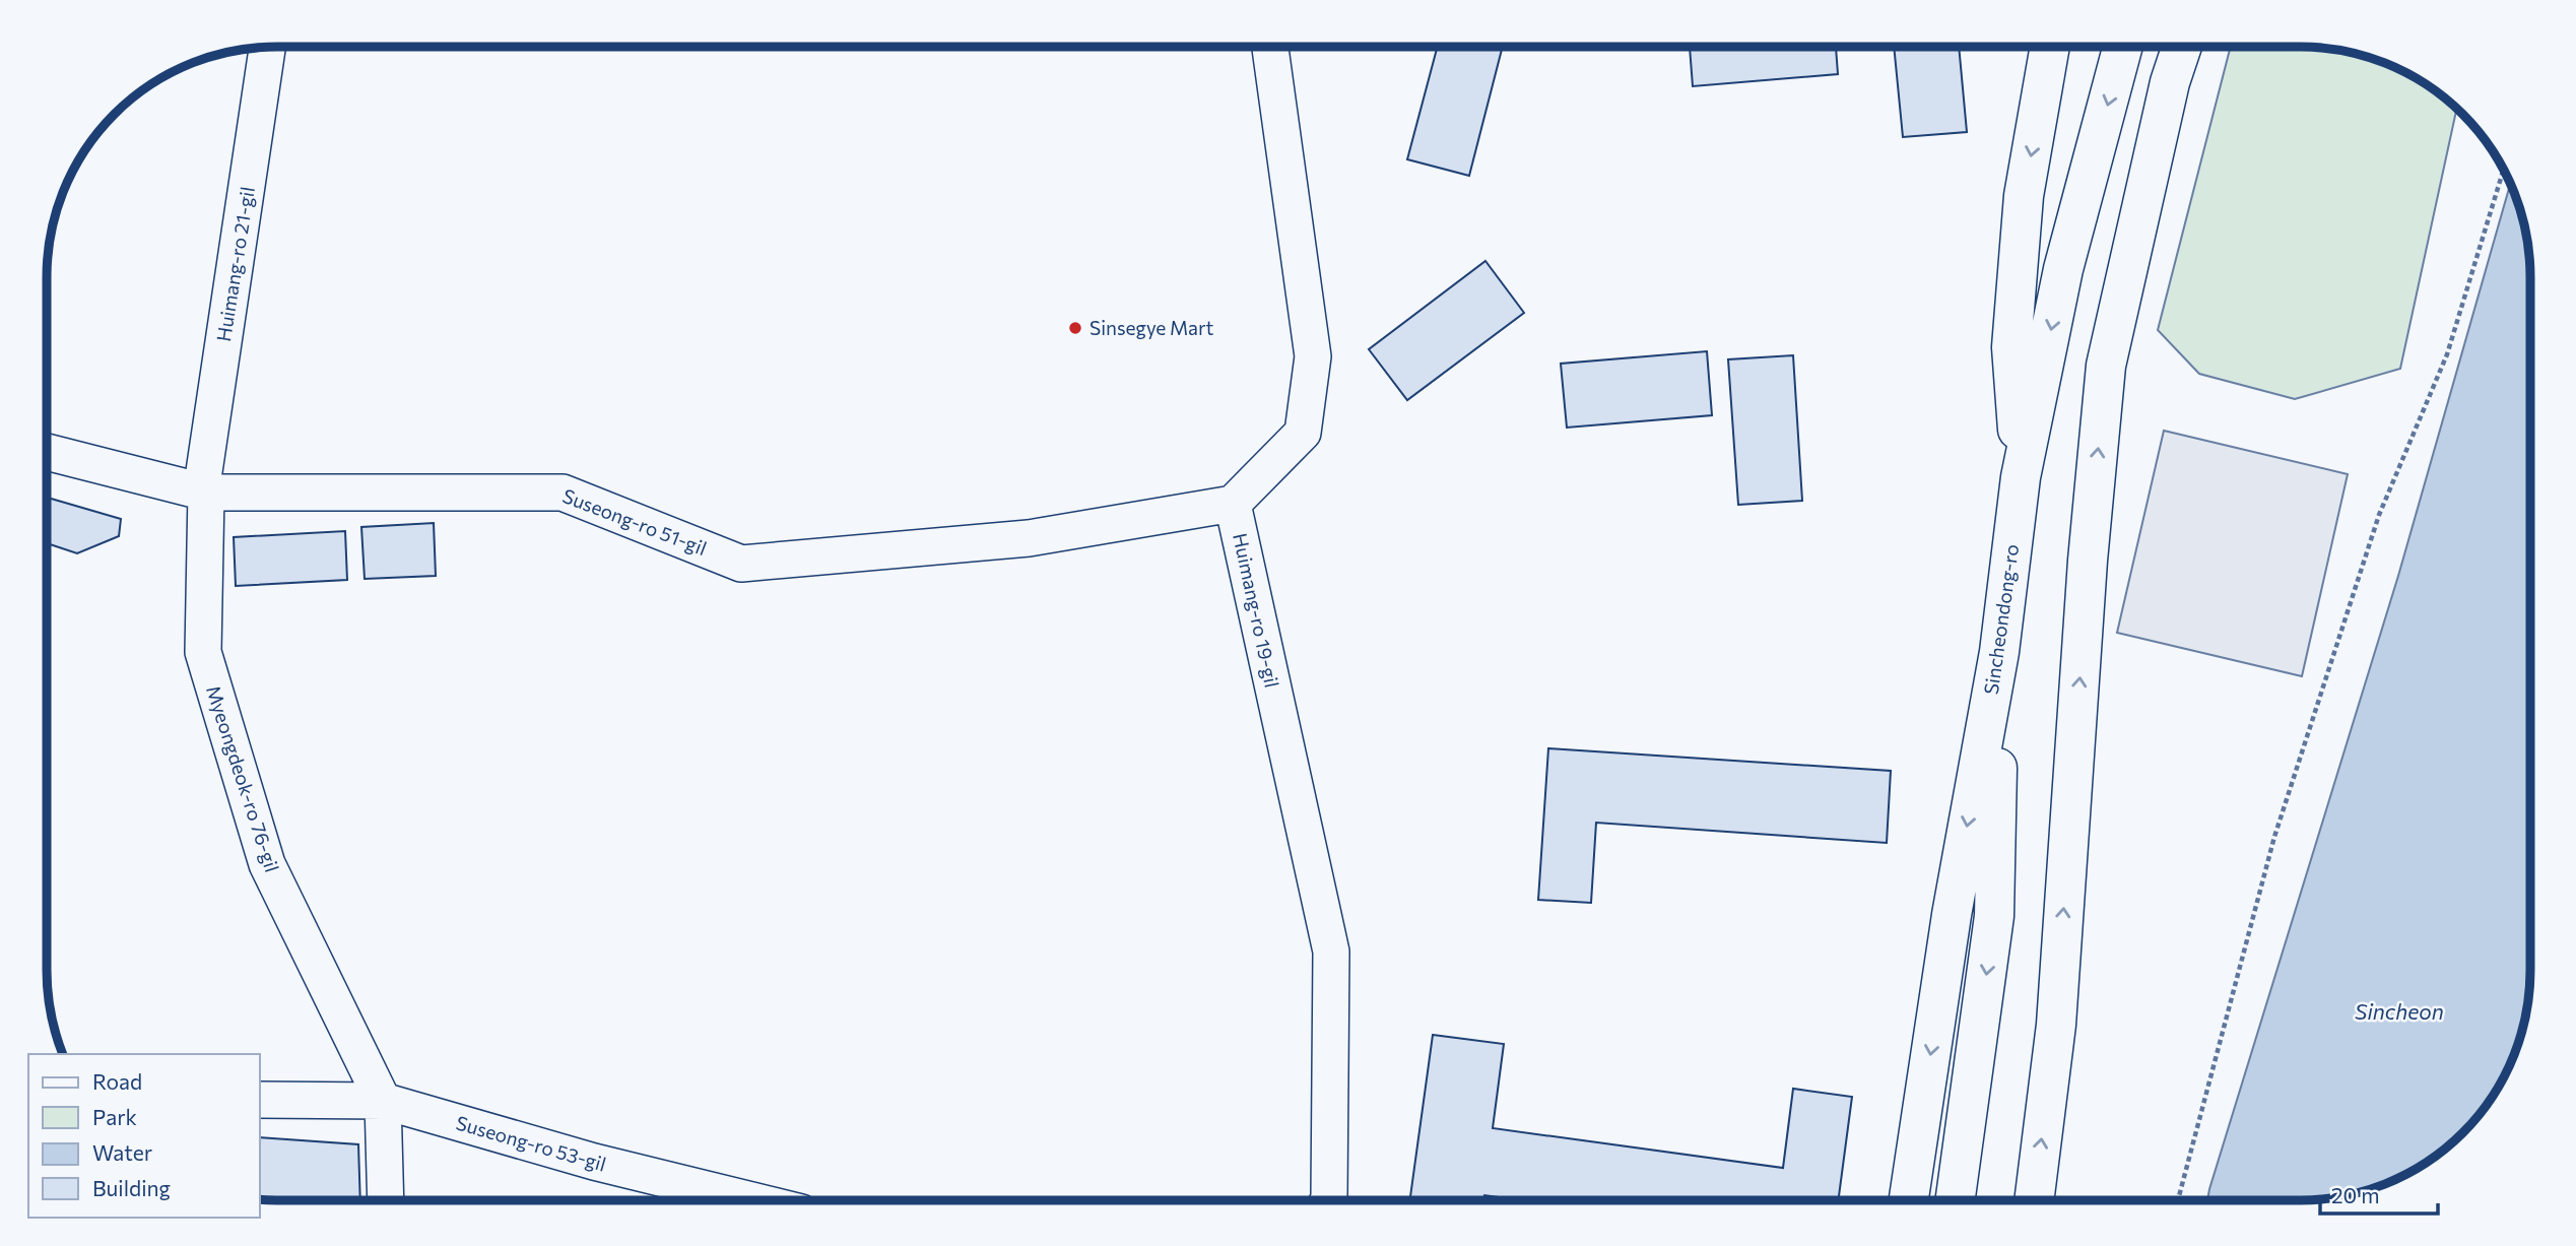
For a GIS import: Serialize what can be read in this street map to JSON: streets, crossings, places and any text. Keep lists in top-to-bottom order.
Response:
{
  "streets": {
    "main road": ["Sincheondong-ro"],
    "street": [
      "Huimang-ro 21-gil",
      "Suseong-ro 51-gil",
      "Huimang-ro 19-gil",
      "Myeongdeok-ro 76-gil",
      "Suseong-ro 53-gil"
    ]
  },
  "crossings": [
    ["Huimang-ro 21-gil", "Suseong-ro 51-gil"],
    ["Huimang-ro 21-gil", "Myeongdeok-ro 76-gil"],
    ["Suseong-ro 51-gil", "Huimang-ro 19-gil"],
    ["Suseong-ro 51-gil", "Myeongdeok-ro 76-gil"],
    ["Myeongdeok-ro 76-gil", "Suseong-ro 53-gil"]
  ],
  "water": ["Sincheon"],
  "places": ["Sinsegye Mart"],
  "legend": [
    "Road",
    "Park",
    "Water",
    "Building"
  ],
  "scale_bar": "20 m"
}
